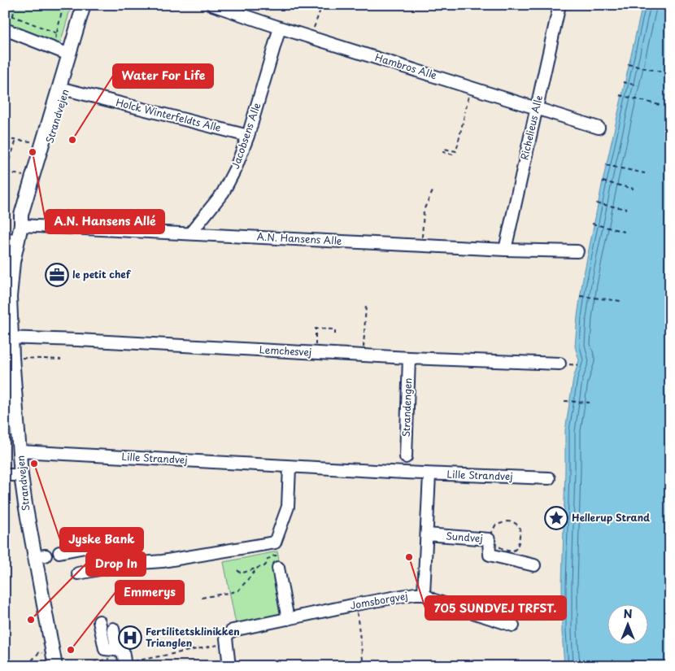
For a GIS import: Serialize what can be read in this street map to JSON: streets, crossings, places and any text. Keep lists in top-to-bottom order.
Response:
{
  "streets": {
    "main road": ["Strandvejen"],
    "street": [
      "Hambros Alle",
      "Holck Winterfeldts Alle",
      "Richelieus Alle",
      "Jacobsens Alle",
      "A.N. Hansens Alle",
      "Lemchesvej",
      "Strandengen",
      "Lille Strandvej",
      "Sundvej",
      "Jomsborgvej"
    ]
  },
  "crossings": [
    ["Hambros Alle", "Richelieus Alle"],
    ["Hambros Alle", "Jacobsens Alle"],
    ["Holck Winterfeldts Alle", "Strandvejen"],
    ["Holck Winterfeldts Alle", "Jacobsens Alle"],
    ["Strandvejen", "A.N. Hansens Alle"],
    ["Strandvejen", "Lemchesvej"],
    ["Strandvejen", "Lille Strandvej"],
    ["Richelieus Alle", "A.N. Hansens Alle"],
    ["Jacobsens Alle", "A.N. Hansens Alle"],
    ["Lemchesvej", "Strandengen"]
  ],
  "places": {
    "other": [
      "Water For Life",
      "A.N. Hansens Allé",
      "Jyske Bank",
      "705 SUNDVEJ TRFST.",
      "Drop In",
      "Emmerys"
    ],
    "office": ["le petit chef"],
    "place": ["Hellerup Strand"],
    "hospital": ["Fertilitetsklinikken Trianglen"]
  },
  "north": "top"
}
